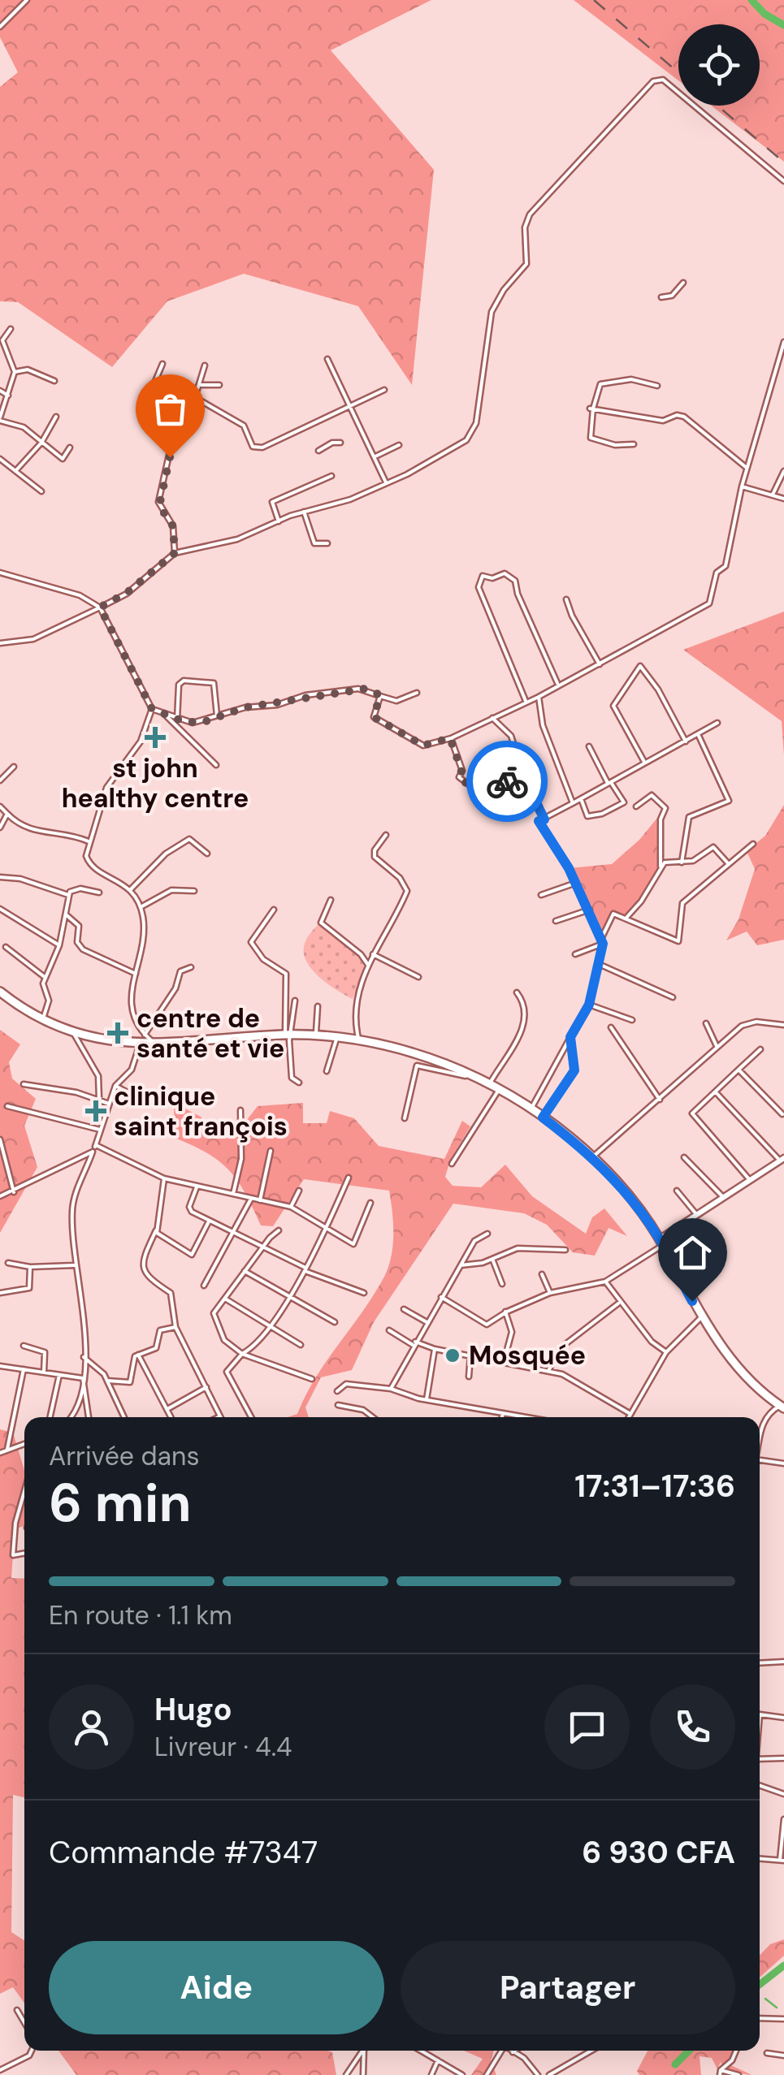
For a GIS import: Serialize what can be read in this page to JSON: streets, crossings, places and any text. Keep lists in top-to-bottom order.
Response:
{
  "places": {
    "health": ["st john healthy centre", "centre de santé et vie", "clinique saint françois"],
    "other": ["Mosquée"]
  },
  "page": {
    "heading": ["6 min", "Arrivée dans", "17:31–17:36"],
    "panel": [
      "Hugo",
      "Livreur · 4.4",
      "Commande #7347",
      "6 930 CFA"
    ],
    "bar": "En route · 1.1 km",
    "buttons": ["Aide", "Partager"]
  }
}
